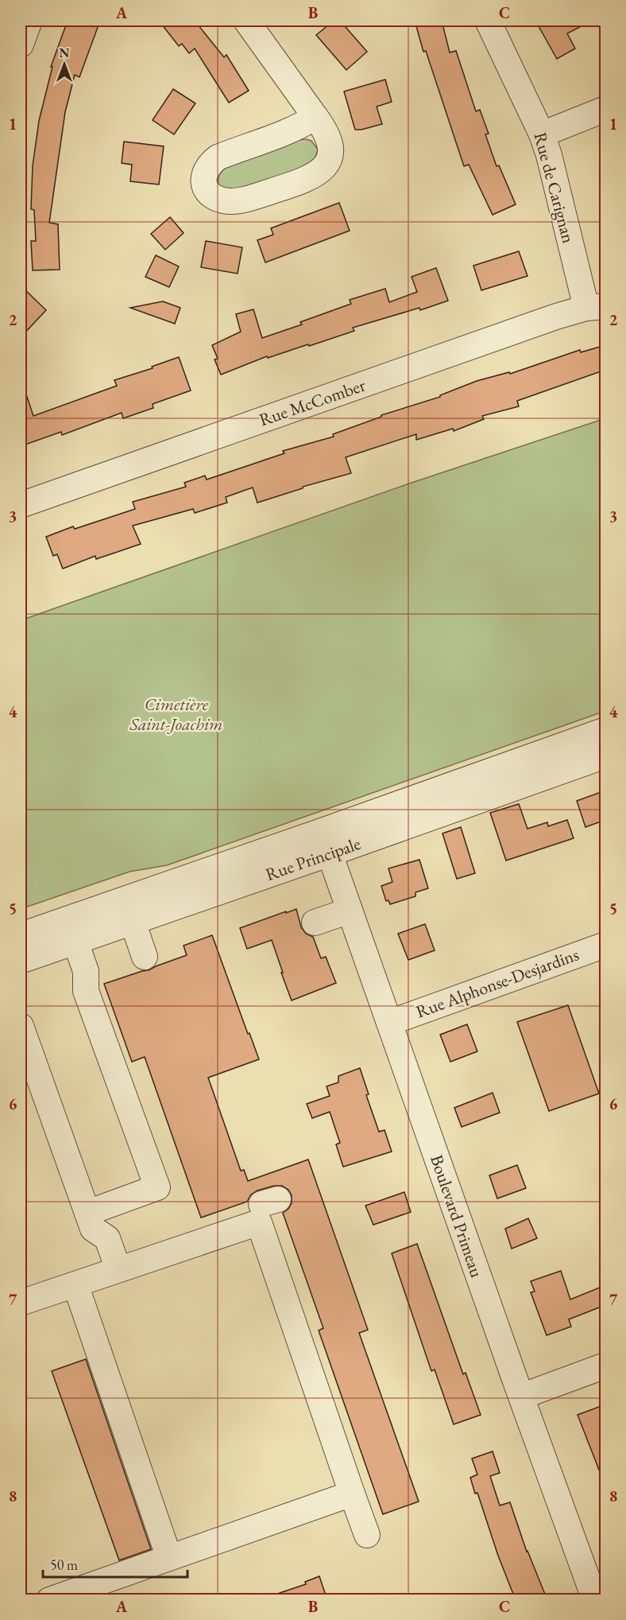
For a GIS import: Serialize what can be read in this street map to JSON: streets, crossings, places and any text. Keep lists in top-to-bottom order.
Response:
{
  "streets": {
    "street": [
      "Rue de Carignan",
      "Rue McComber",
      "Rue Principale",
      "Rue Alphonse-Desjardins",
      "Boulevard Primeau"
    ]
  },
  "crossings": [
    ["Rue de Carignan", "Rue McComber"],
    ["Rue Principale", "Boulevard Primeau"],
    ["Rue Alphonse-Desjardins", "Boulevard Primeau"]
  ],
  "parks": ["Cimetière Saint-Joachim"],
  "scale_bar": "50 m",
  "north": "top",
  "grid": {
    "columns": ["A", "B", "C"],
    "rows": [
      "1",
      "2",
      "3",
      "4",
      "5",
      "6",
      "7",
      "8"
    ]
  }
}
